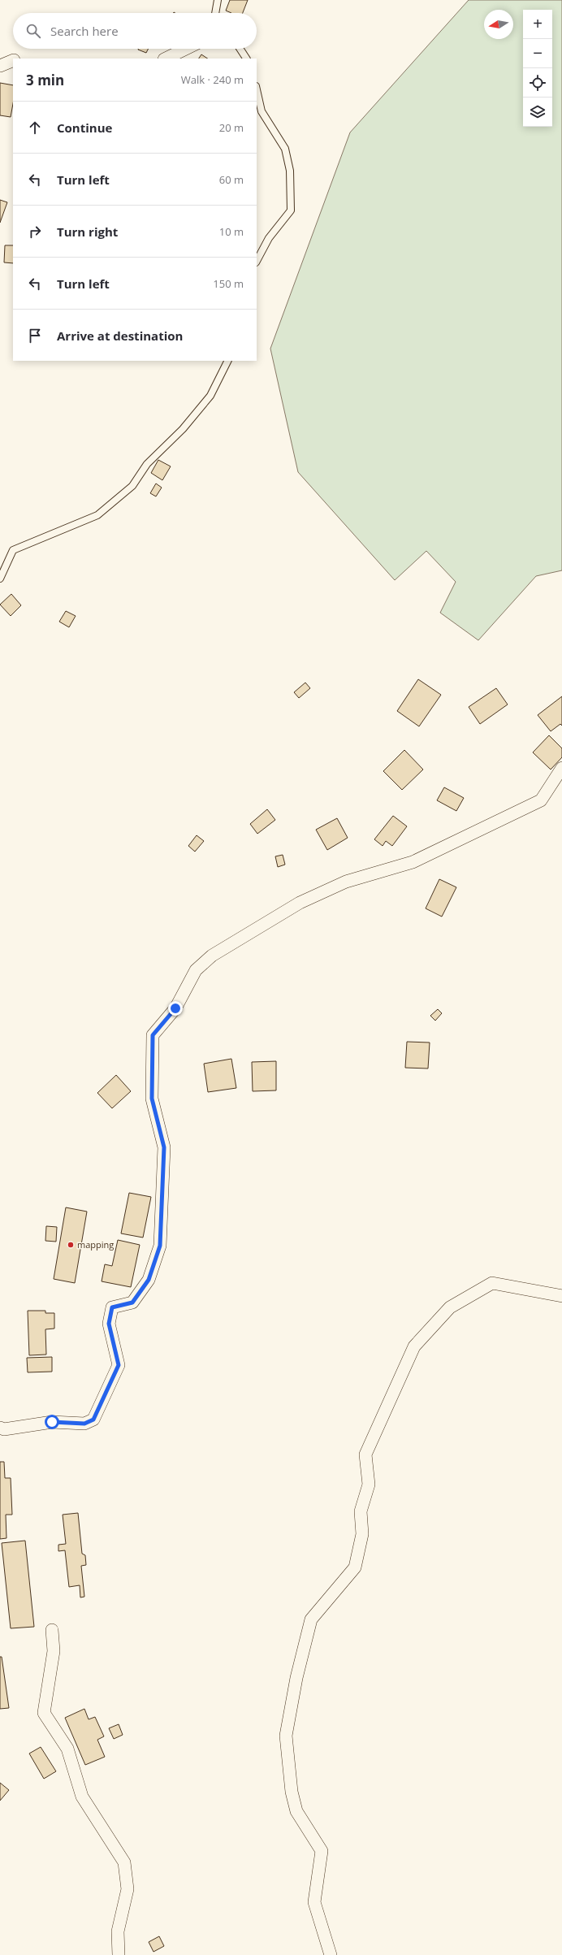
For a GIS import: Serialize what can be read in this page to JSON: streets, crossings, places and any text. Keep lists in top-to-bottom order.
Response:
{
  "places": ["mapping"],
  "north": "left",
  "page": {
    "map_buttons": ["+", "−"],
    "search": "Search here",
    "heading": ["3 min", "Walk · 240 m"],
    "list": [
      ["Continue", "20 m"],
      ["Turn left", "60 m"],
      ["Turn right", "10 m"],
      ["Turn left", "150 m"],
      "Arrive at destination"
    ]
  }
}
